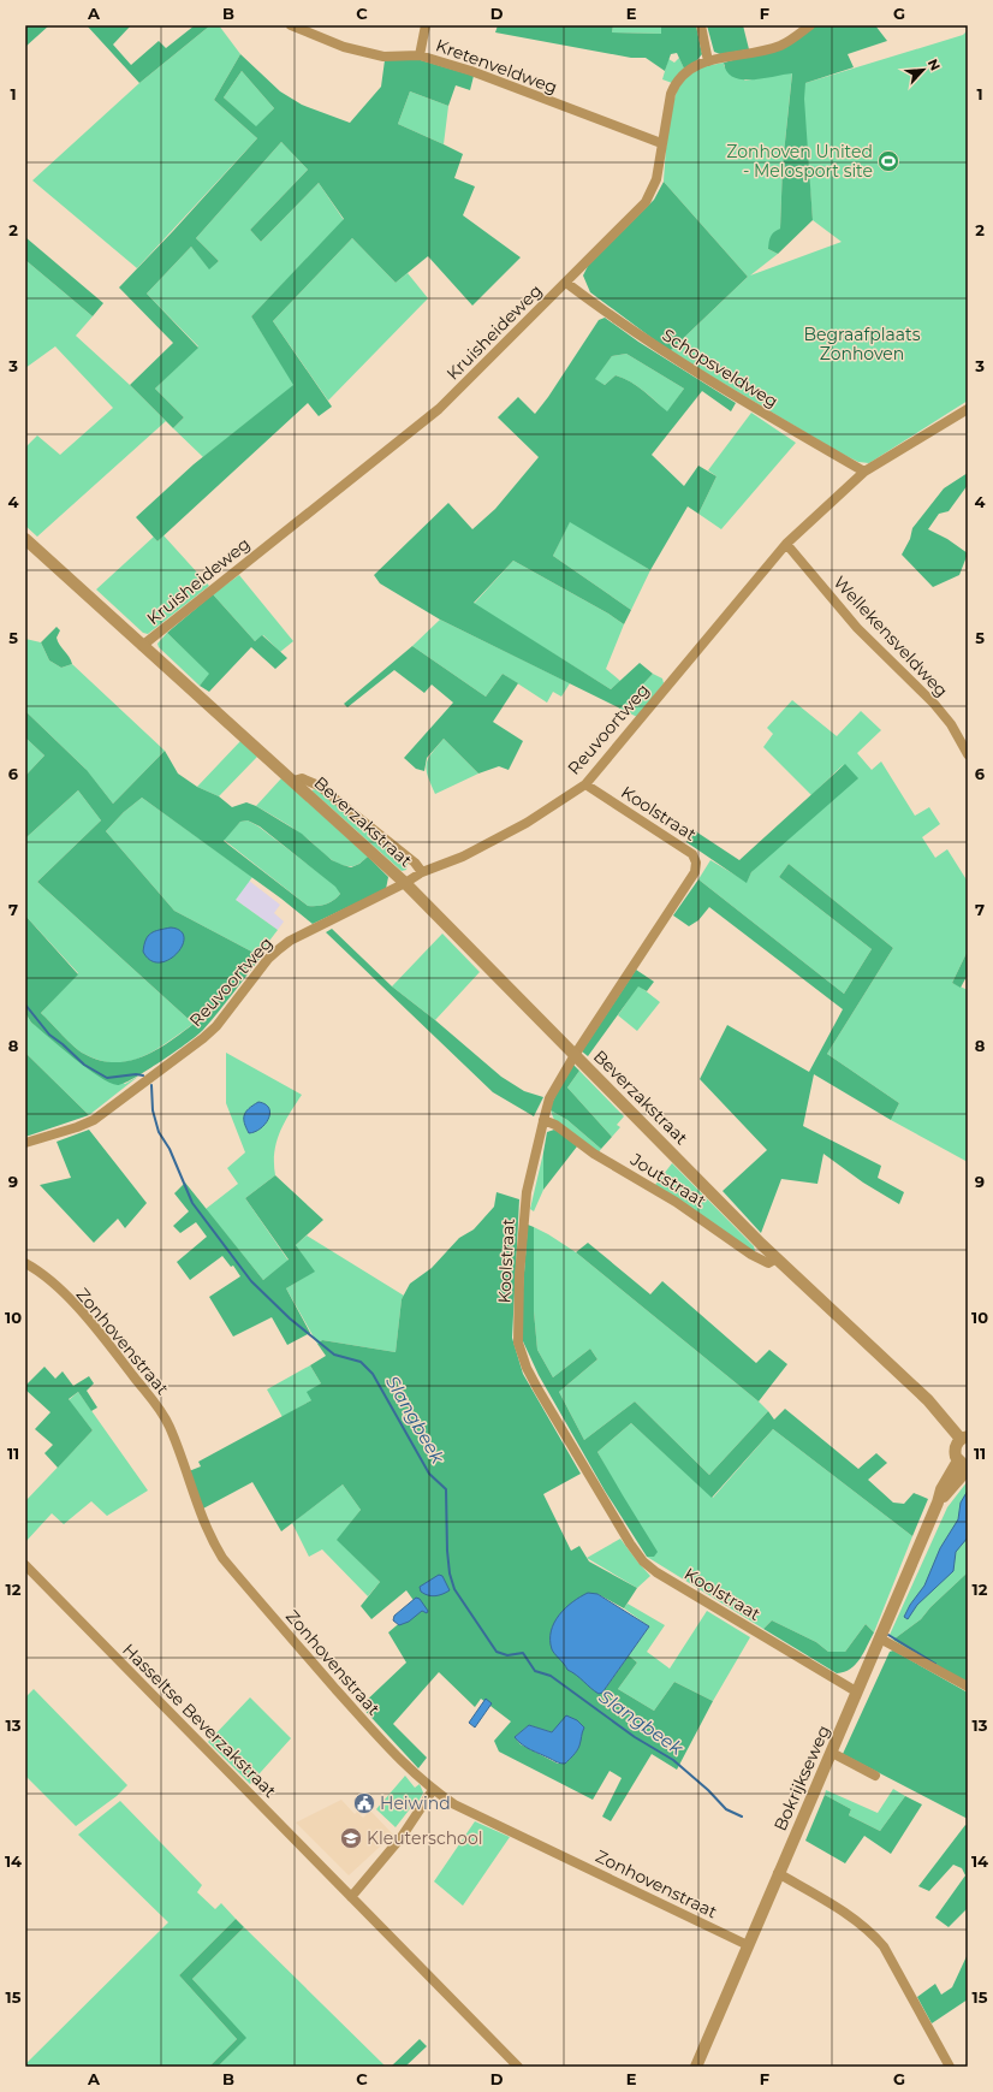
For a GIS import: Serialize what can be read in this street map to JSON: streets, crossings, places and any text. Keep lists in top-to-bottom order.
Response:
{
  "streets": {
    "street": [
      "Kretenveldweg",
      "Kruisheideweg",
      "Schopsveldweg",
      "Wellekensveldweg",
      "Reuvoortweg",
      "Koolstraat",
      "Beverzakstraat",
      "Joutstraat",
      "Zonhovenstraat",
      "Hasseltse Beverzakstraat",
      "Bokrijkseweg"
    ]
  },
  "crossings": [
    ["Kretenveldweg", "Kruisheideweg"],
    ["Kruisheideweg", "Schopsveldweg"],
    ["Kruisheideweg", "Beverzakstraat"],
    ["Schopsveldweg", "Reuvoortweg"],
    ["Wellekensveldweg", "Reuvoortweg"],
    ["Reuvoortweg", "Koolstraat"],
    ["Reuvoortweg", "Beverzakstraat"],
    ["Koolstraat", "Beverzakstraat"],
    ["Koolstraat", "Joutstraat"],
    ["Koolstraat", "Bokrijkseweg"],
    ["Beverzakstraat", "Joutstraat"],
    ["Beverzakstraat", "Bokrijkseweg"],
    ["Zonhovenstraat", "Bokrijkseweg"]
  ],
  "water": ["Slangbeek"],
  "parks": ["Begraafplaats Zonhoven"],
  "places": {
    "sports": ["Zonhoven United - Melosport site"],
    "public building": ["Heiwind"],
    "school or university": ["Kleuterschool"]
  },
  "north": "top right",
  "grid": {
    "columns": [
      "A",
      "B",
      "C",
      "D",
      "E",
      "F",
      "G"
    ],
    "rows": [
      "1",
      "2",
      "3",
      "4",
      "5",
      "6",
      "7",
      "8",
      "9",
      "10",
      "11",
      "12",
      "13",
      "14",
      "15"
    ]
  }
}
